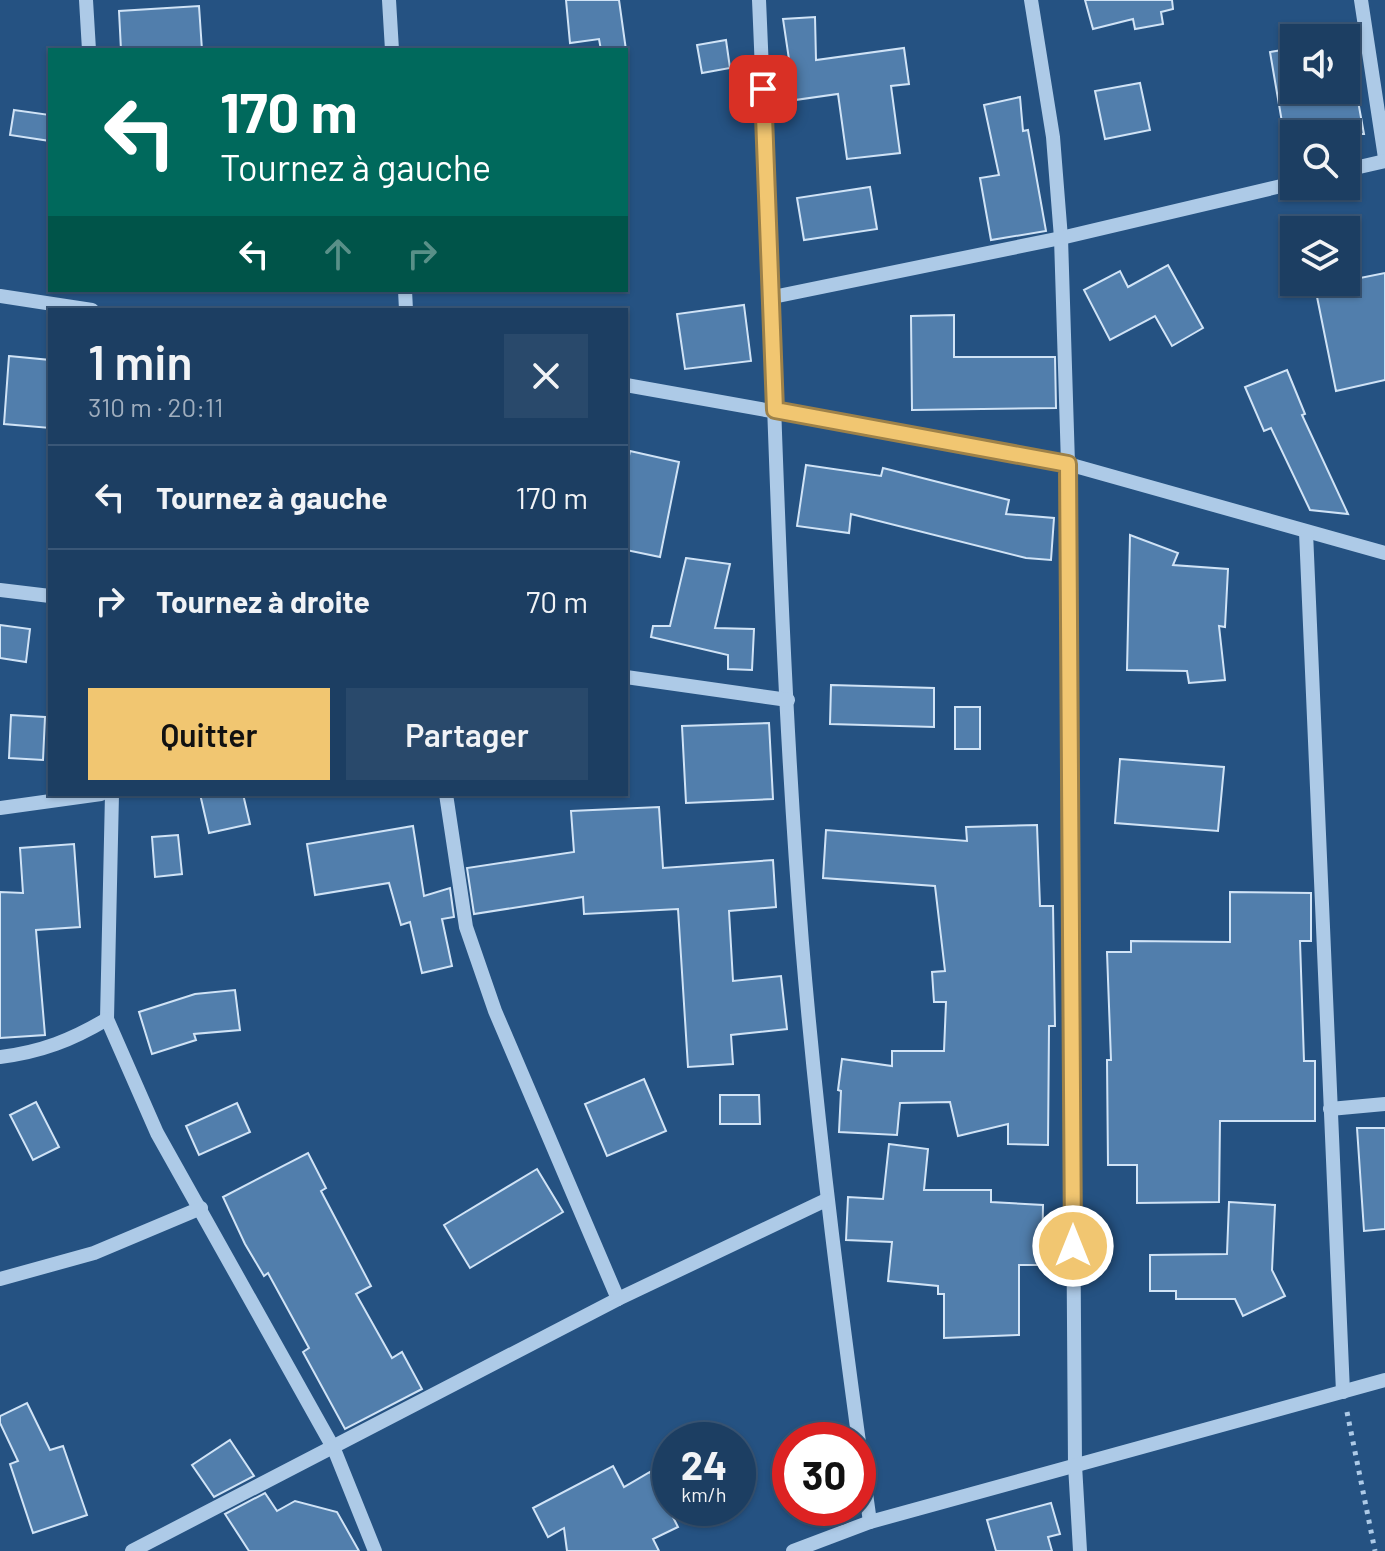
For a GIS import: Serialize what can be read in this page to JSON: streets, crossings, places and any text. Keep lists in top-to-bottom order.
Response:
{
  "page": {
    "turn": ["170 m", "Tournez à gauche"],
    "heading": ["1 min", "310 m · 20:11"],
    "list": [
      {
        "name": "Tournez à gauche",
        "value": "170 m"
      },
      {
        "name": "Tournez à droite",
        "value": "70 m"
      }
    ],
    "buttons": ["Quitter", "Partager"],
    "speed": "24 km/h",
    "limit": "30"
  }
}
